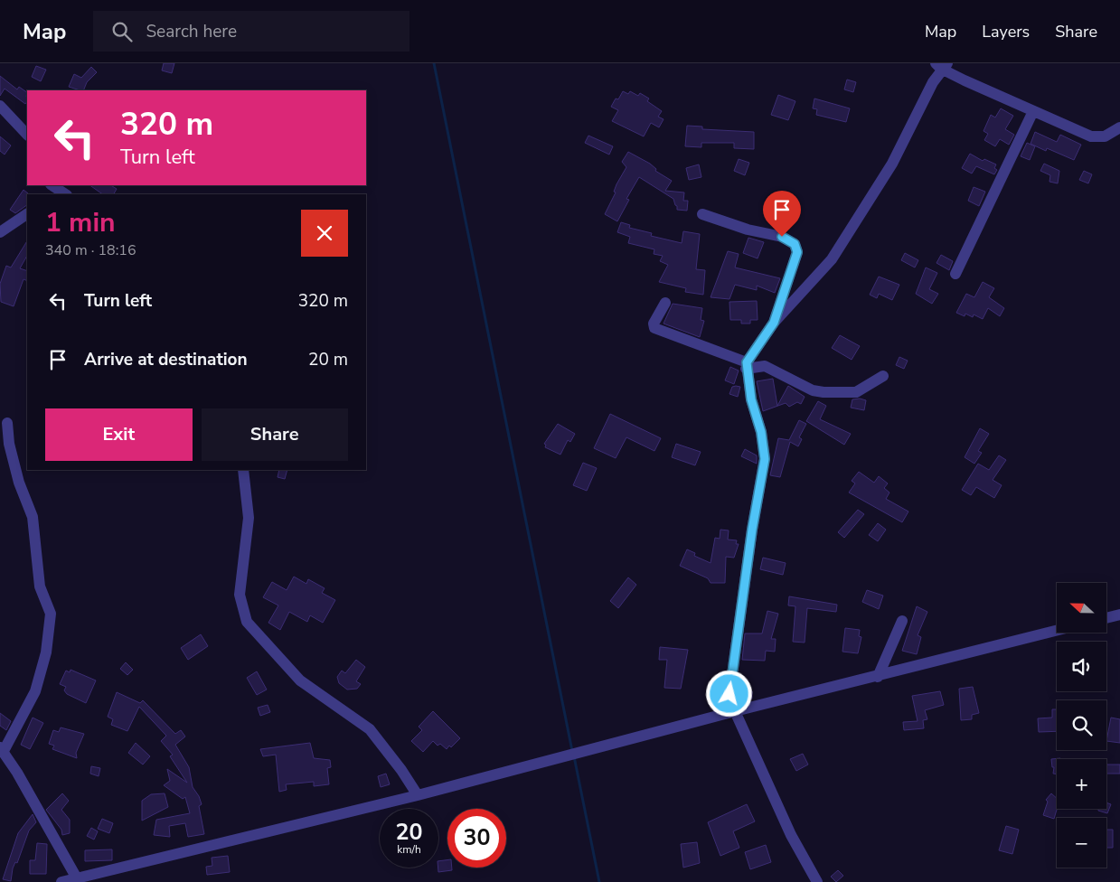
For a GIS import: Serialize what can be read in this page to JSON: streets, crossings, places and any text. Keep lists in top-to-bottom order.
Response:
{
  "north": "left",
  "page": {
    "header": "Map",
    "search": "Search here",
    "nav": ["Map", "Layers", "Share"],
    "turn": ["320 m", "Turn left"],
    "heading": ["1 min", "340 m · 18:16"],
    "list": [
      {
        "name": "Turn left",
        "value": "320 m"
      },
      {
        "name": "Arrive at destination",
        "value": "20 m"
      }
    ],
    "buttons": ["Exit", "Share"],
    "map_buttons": ["+", "−"],
    "speed": "20 km/h",
    "limit": "30"
  }
}
